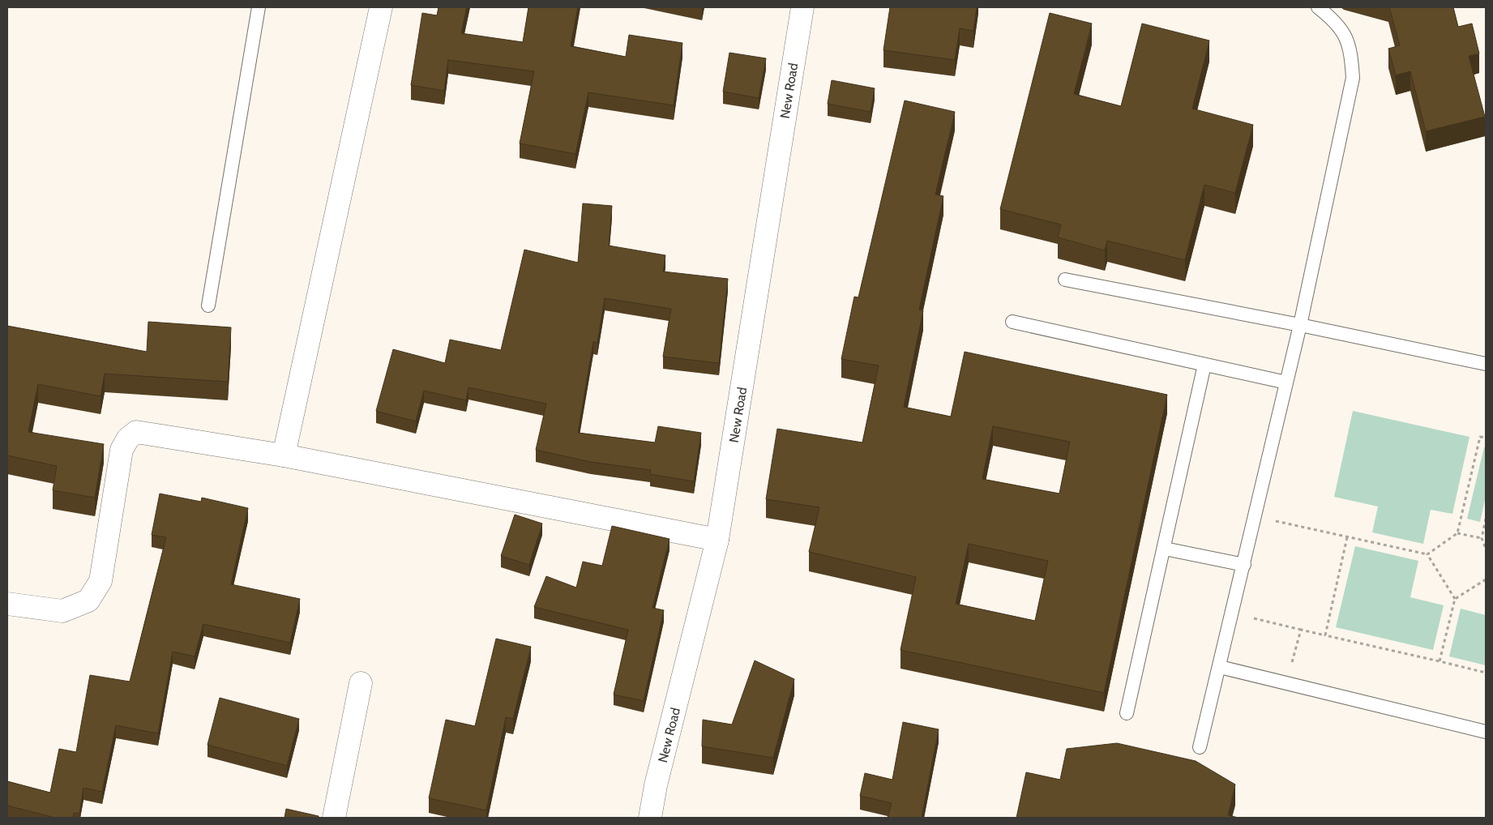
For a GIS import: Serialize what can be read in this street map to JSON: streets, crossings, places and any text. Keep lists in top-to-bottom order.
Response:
{
  "streets": {
    "street": ["New Road"]
  }
}
